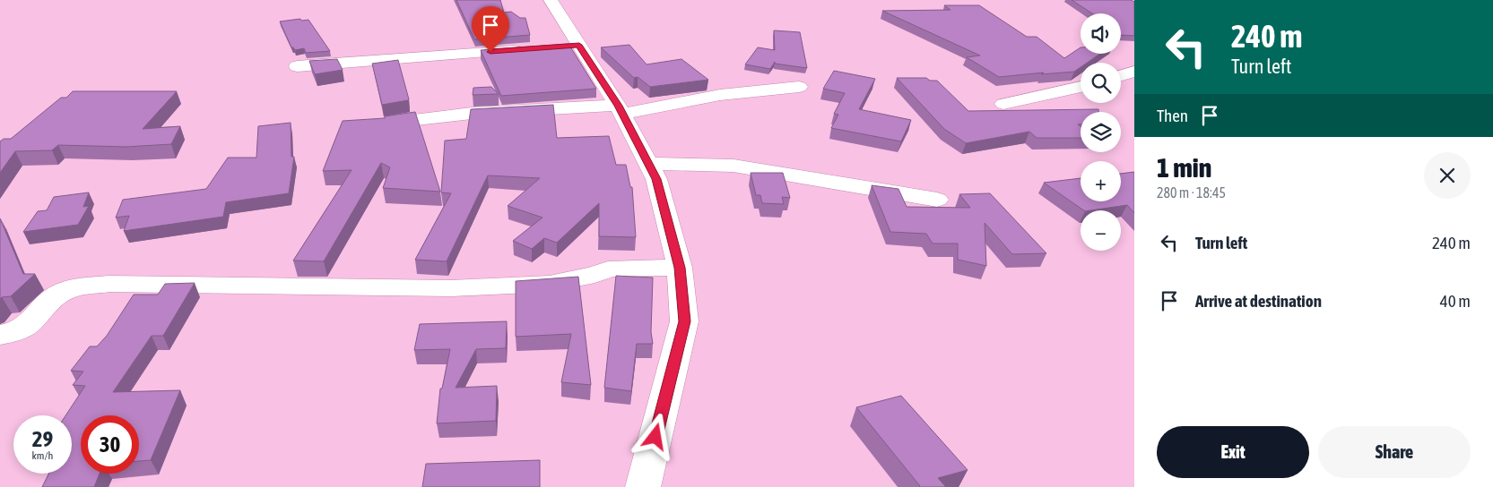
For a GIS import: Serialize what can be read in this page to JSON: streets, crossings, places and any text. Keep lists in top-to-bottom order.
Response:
{
  "page": {
    "turn": ["240 m", "Turn left"],
    "map_buttons": ["+", "−"],
    "then": "Then",
    "heading": ["1 min", "280 m · 18:45"],
    "list": [
      {
        "name": "Turn left",
        "value": "240 m"
      },
      {
        "name": "Arrive at destination",
        "value": "40 m"
      }
    ],
    "speed": "29 km/h",
    "limit": "30",
    "buttons": ["Exit", "Share"]
  }
}
